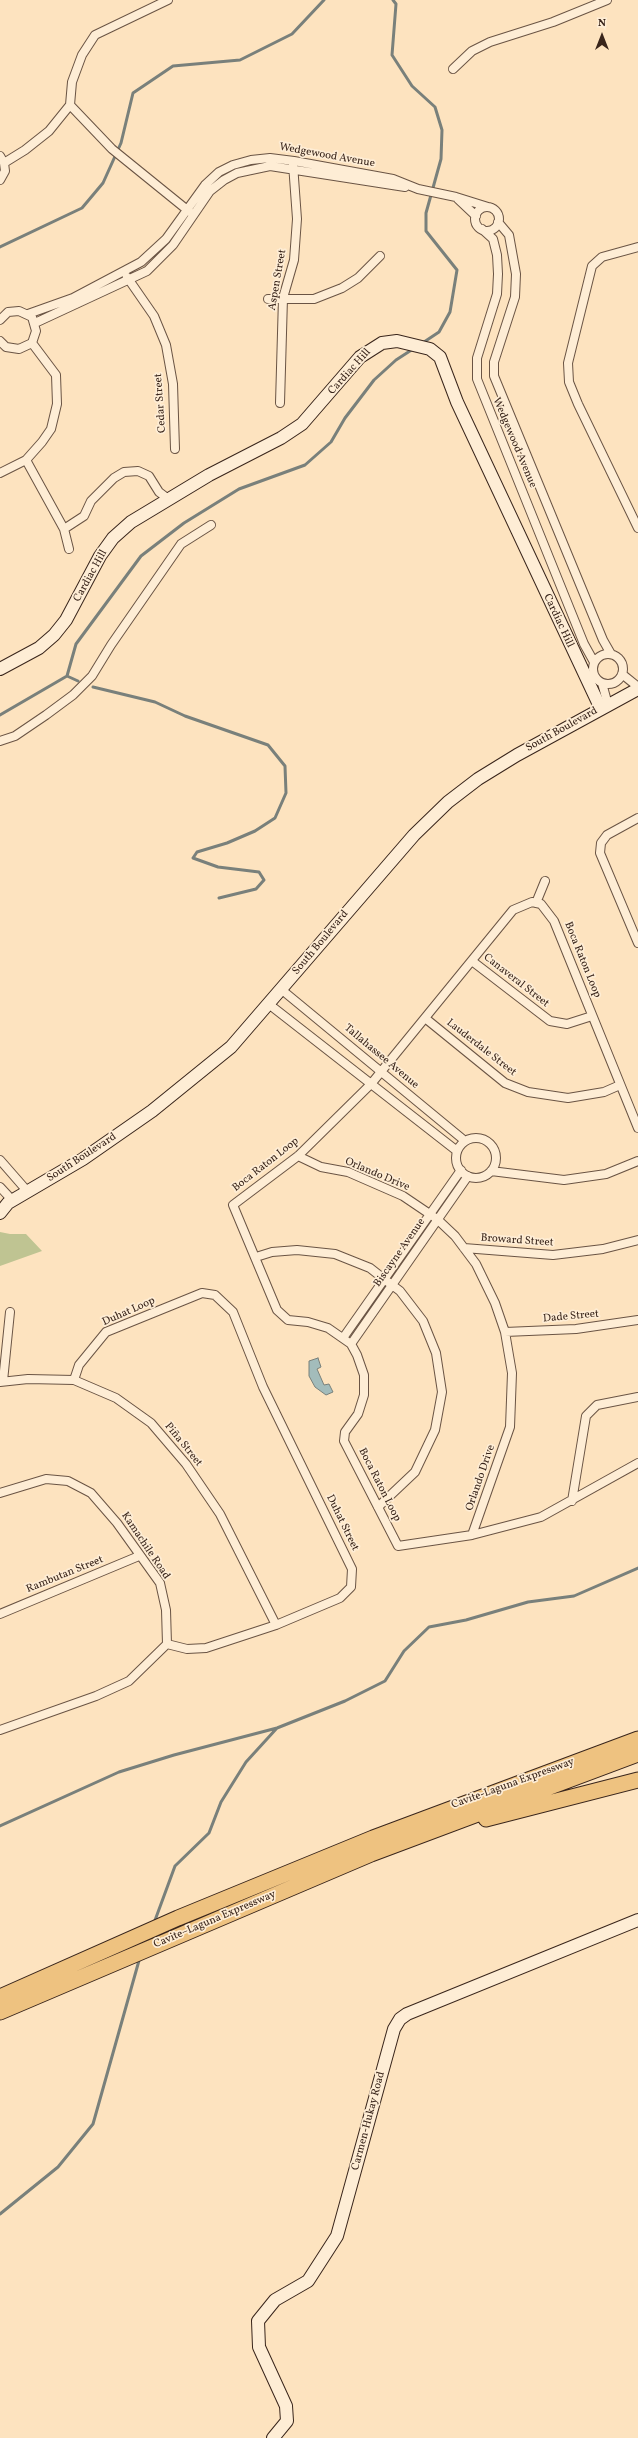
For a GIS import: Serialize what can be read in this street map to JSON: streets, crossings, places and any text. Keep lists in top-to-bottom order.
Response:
{
  "streets": {
    "highway": ["Cavite-Laguna Expressway", "Cavite–Laguna Expressway"],
    "street": [
      "Wedgewood Avenue",
      "Aspen Street",
      "Cardiac Hill",
      "Cedar Street",
      "South Boulevard",
      "Boca Raton Loop",
      "Canaveral Street",
      "Lauderdale Street",
      "Tallahassee Avenue",
      "Orlando Drive",
      "Broward Street",
      "Biscayne Avenue",
      "Duhat Loop",
      "Dade Street",
      "Piña Street",
      "Duhat Street",
      "Kamachile Road",
      "Rambutan Street",
      "Carmen-Hukay Road"
    ]
  },
  "crossings": [
    ["Wedgewood Avenue", "Aspen Street"],
    ["Wedgewood Avenue", "Cardiac Hill"],
    ["Wedgewood Avenue", "Cedar Street"],
    ["Wedgewood Avenue", "South Boulevard"],
    ["Cardiac Hill", "South Boulevard"],
    ["South Boulevard", "Tallahassee Avenue"],
    ["Boca Raton Loop", "Canaveral Street"],
    ["Boca Raton Loop", "Lauderdale Street"],
    ["Boca Raton Loop", "Tallahassee Avenue"],
    ["Boca Raton Loop", "Orlando Drive"],
    ["Boca Raton Loop", "Biscayne Avenue"],
    ["Tallahassee Avenue", "Biscayne Avenue"],
    ["Orlando Drive", "Broward Street"],
    ["Orlando Drive", "Biscayne Avenue"],
    ["Orlando Drive", "Dade Street"],
    ["Duhat Loop", "Piña Street"],
    ["Duhat Loop", "Duhat Street"],
    ["Piña Street", "Duhat Street"],
    ["Duhat Street", "Kamachile Road"],
    ["Kamachile Road", "Rambutan Street"],
    ["Cavite-Laguna Expressway", "Cavite–Laguna Expressway"]
  ],
  "north": "top"
}
